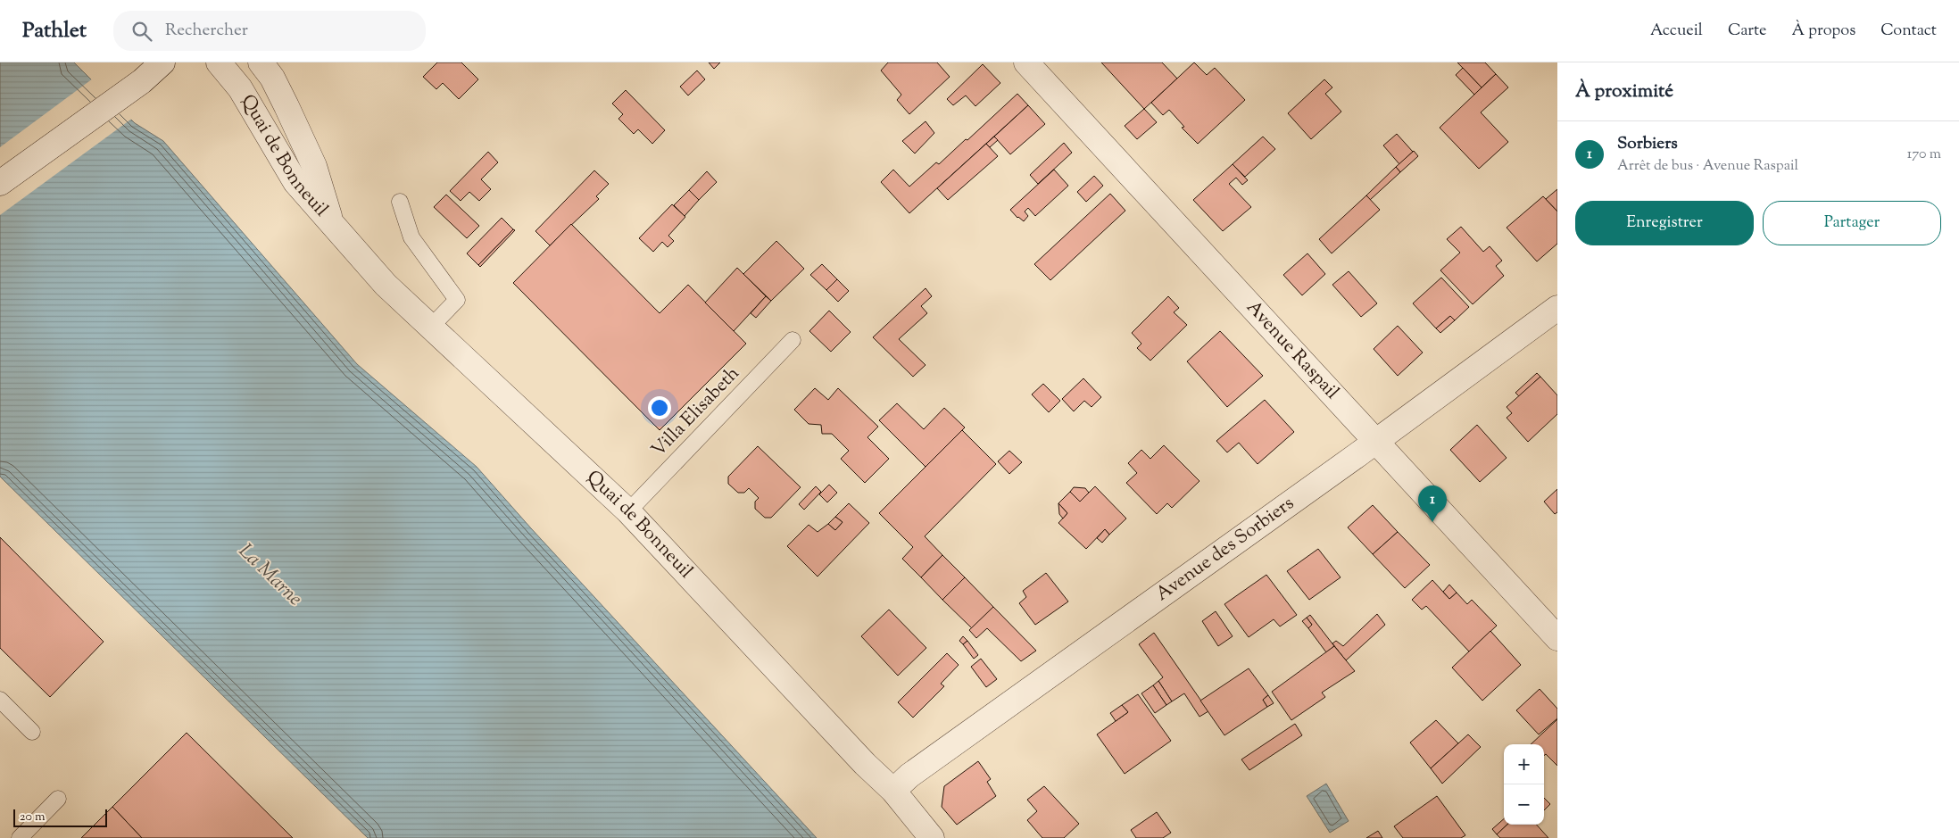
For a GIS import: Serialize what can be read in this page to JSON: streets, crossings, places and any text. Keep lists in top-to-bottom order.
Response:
{
  "streets": {
    "street": ["Quai de Bonneuil", "Avenue Raspail", "Avenue des Sorbiers"],
    "lane": ["Villa Elisabeth"]
  },
  "crossings": [
    ["Quai de Bonneuil", "Villa Elisabeth"],
    ["Quai de Bonneuil", "Avenue des Sorbiers"],
    ["Avenue Raspail", "Avenue des Sorbiers"]
  ],
  "water": ["La Marne"],
  "scale_bar": "20 m",
  "page": {
    "header": "Pathlet",
    "search": "Rechercher",
    "nav": [
      "Accueil",
      "Carte",
      "À propos",
      "Contact"
    ],
    "heading": "À proximité",
    "list": [
      {
        "mark": "1",
        "name": "Sorbiers",
        "note": "Arrêt de bus · Avenue Raspail",
        "value": "170 m"
      }
    ],
    "buttons": ["Enregistrer", "Partager"],
    "pins": "1",
    "map_buttons": ["+", "−"],
    "scale": "20 m"
  }
}
